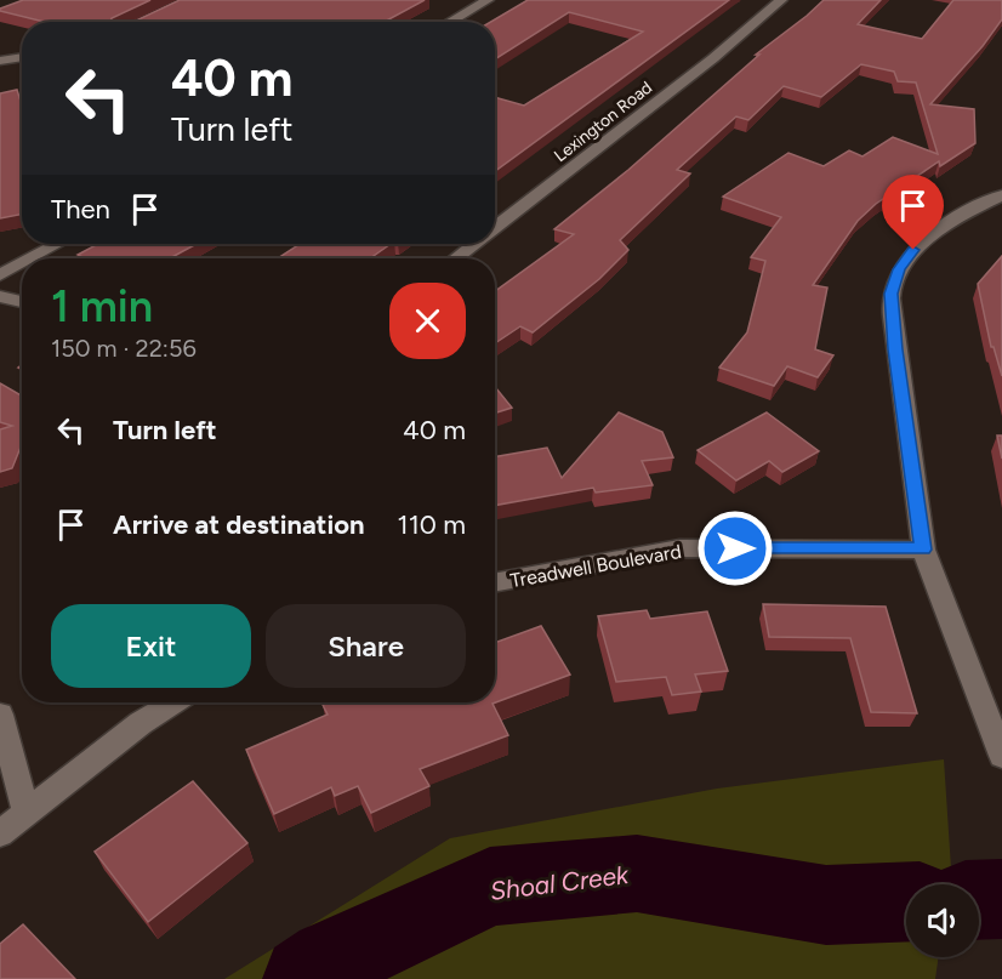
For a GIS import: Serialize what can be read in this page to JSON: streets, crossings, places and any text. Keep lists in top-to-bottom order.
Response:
{
  "streets": {
    "street": ["Lexington Road", "Treadwell Boulevard"]
  },
  "water": ["Shoal Creek"],
  "page": {
    "turn": ["40 m", "Turn left"],
    "then": "Then",
    "heading": ["1 min", "150 m · 22:56"],
    "list": [
      {
        "name": "Turn left",
        "value": "40 m"
      },
      {
        "name": "Arrive at destination",
        "value": "110 m"
      }
    ],
    "buttons": ["Exit", "Share"]
  }
}
